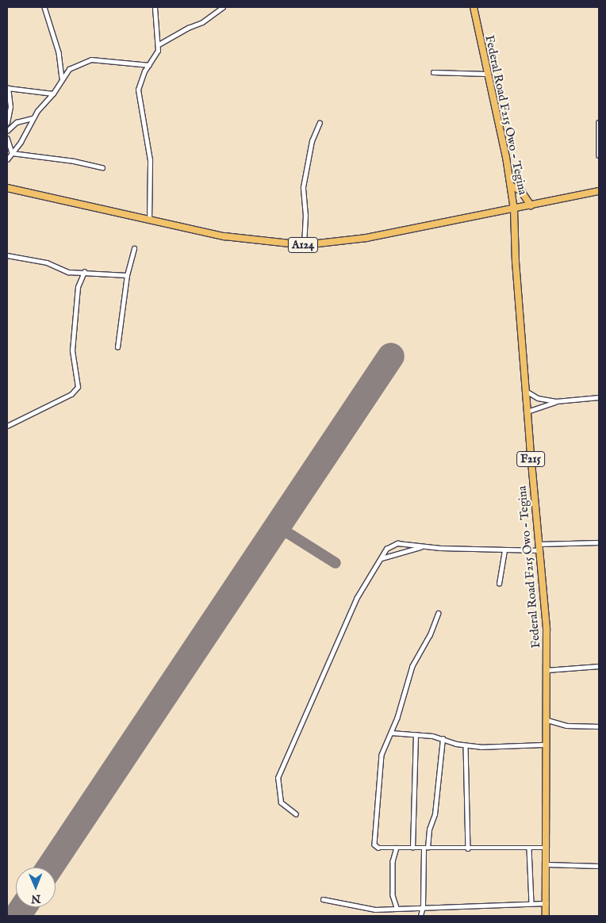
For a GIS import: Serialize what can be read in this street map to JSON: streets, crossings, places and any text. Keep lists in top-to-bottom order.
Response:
{
  "streets": {
    "main road": ["Federal Road F215 Owo - Tegina", "A124", "F215"]
  },
  "crossings": [
    ["Federal Road F215 Owo - Tegina", "A124"]
  ],
  "north": "bottom"
}
